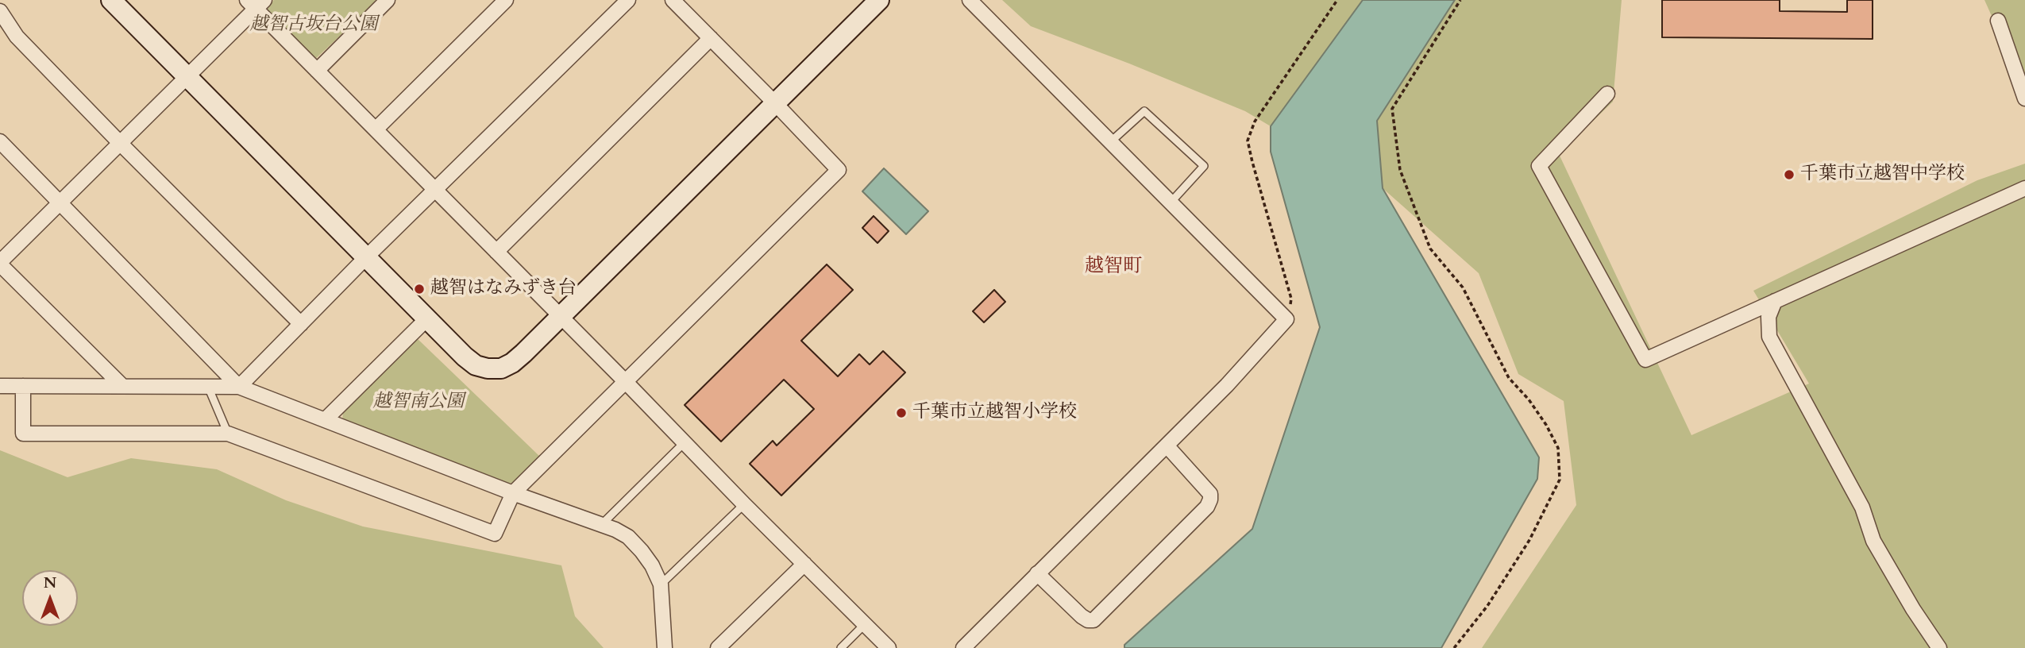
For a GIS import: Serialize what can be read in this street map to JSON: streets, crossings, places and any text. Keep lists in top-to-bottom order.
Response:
{
  "districts": ["越智町"],
  "parks": ["越智古坂台公園", "越智南公園"],
  "places": ["千葉市立越智中学校", "越智はなみずき台", "千葉市立越智小学校"],
  "north": "top"
}
